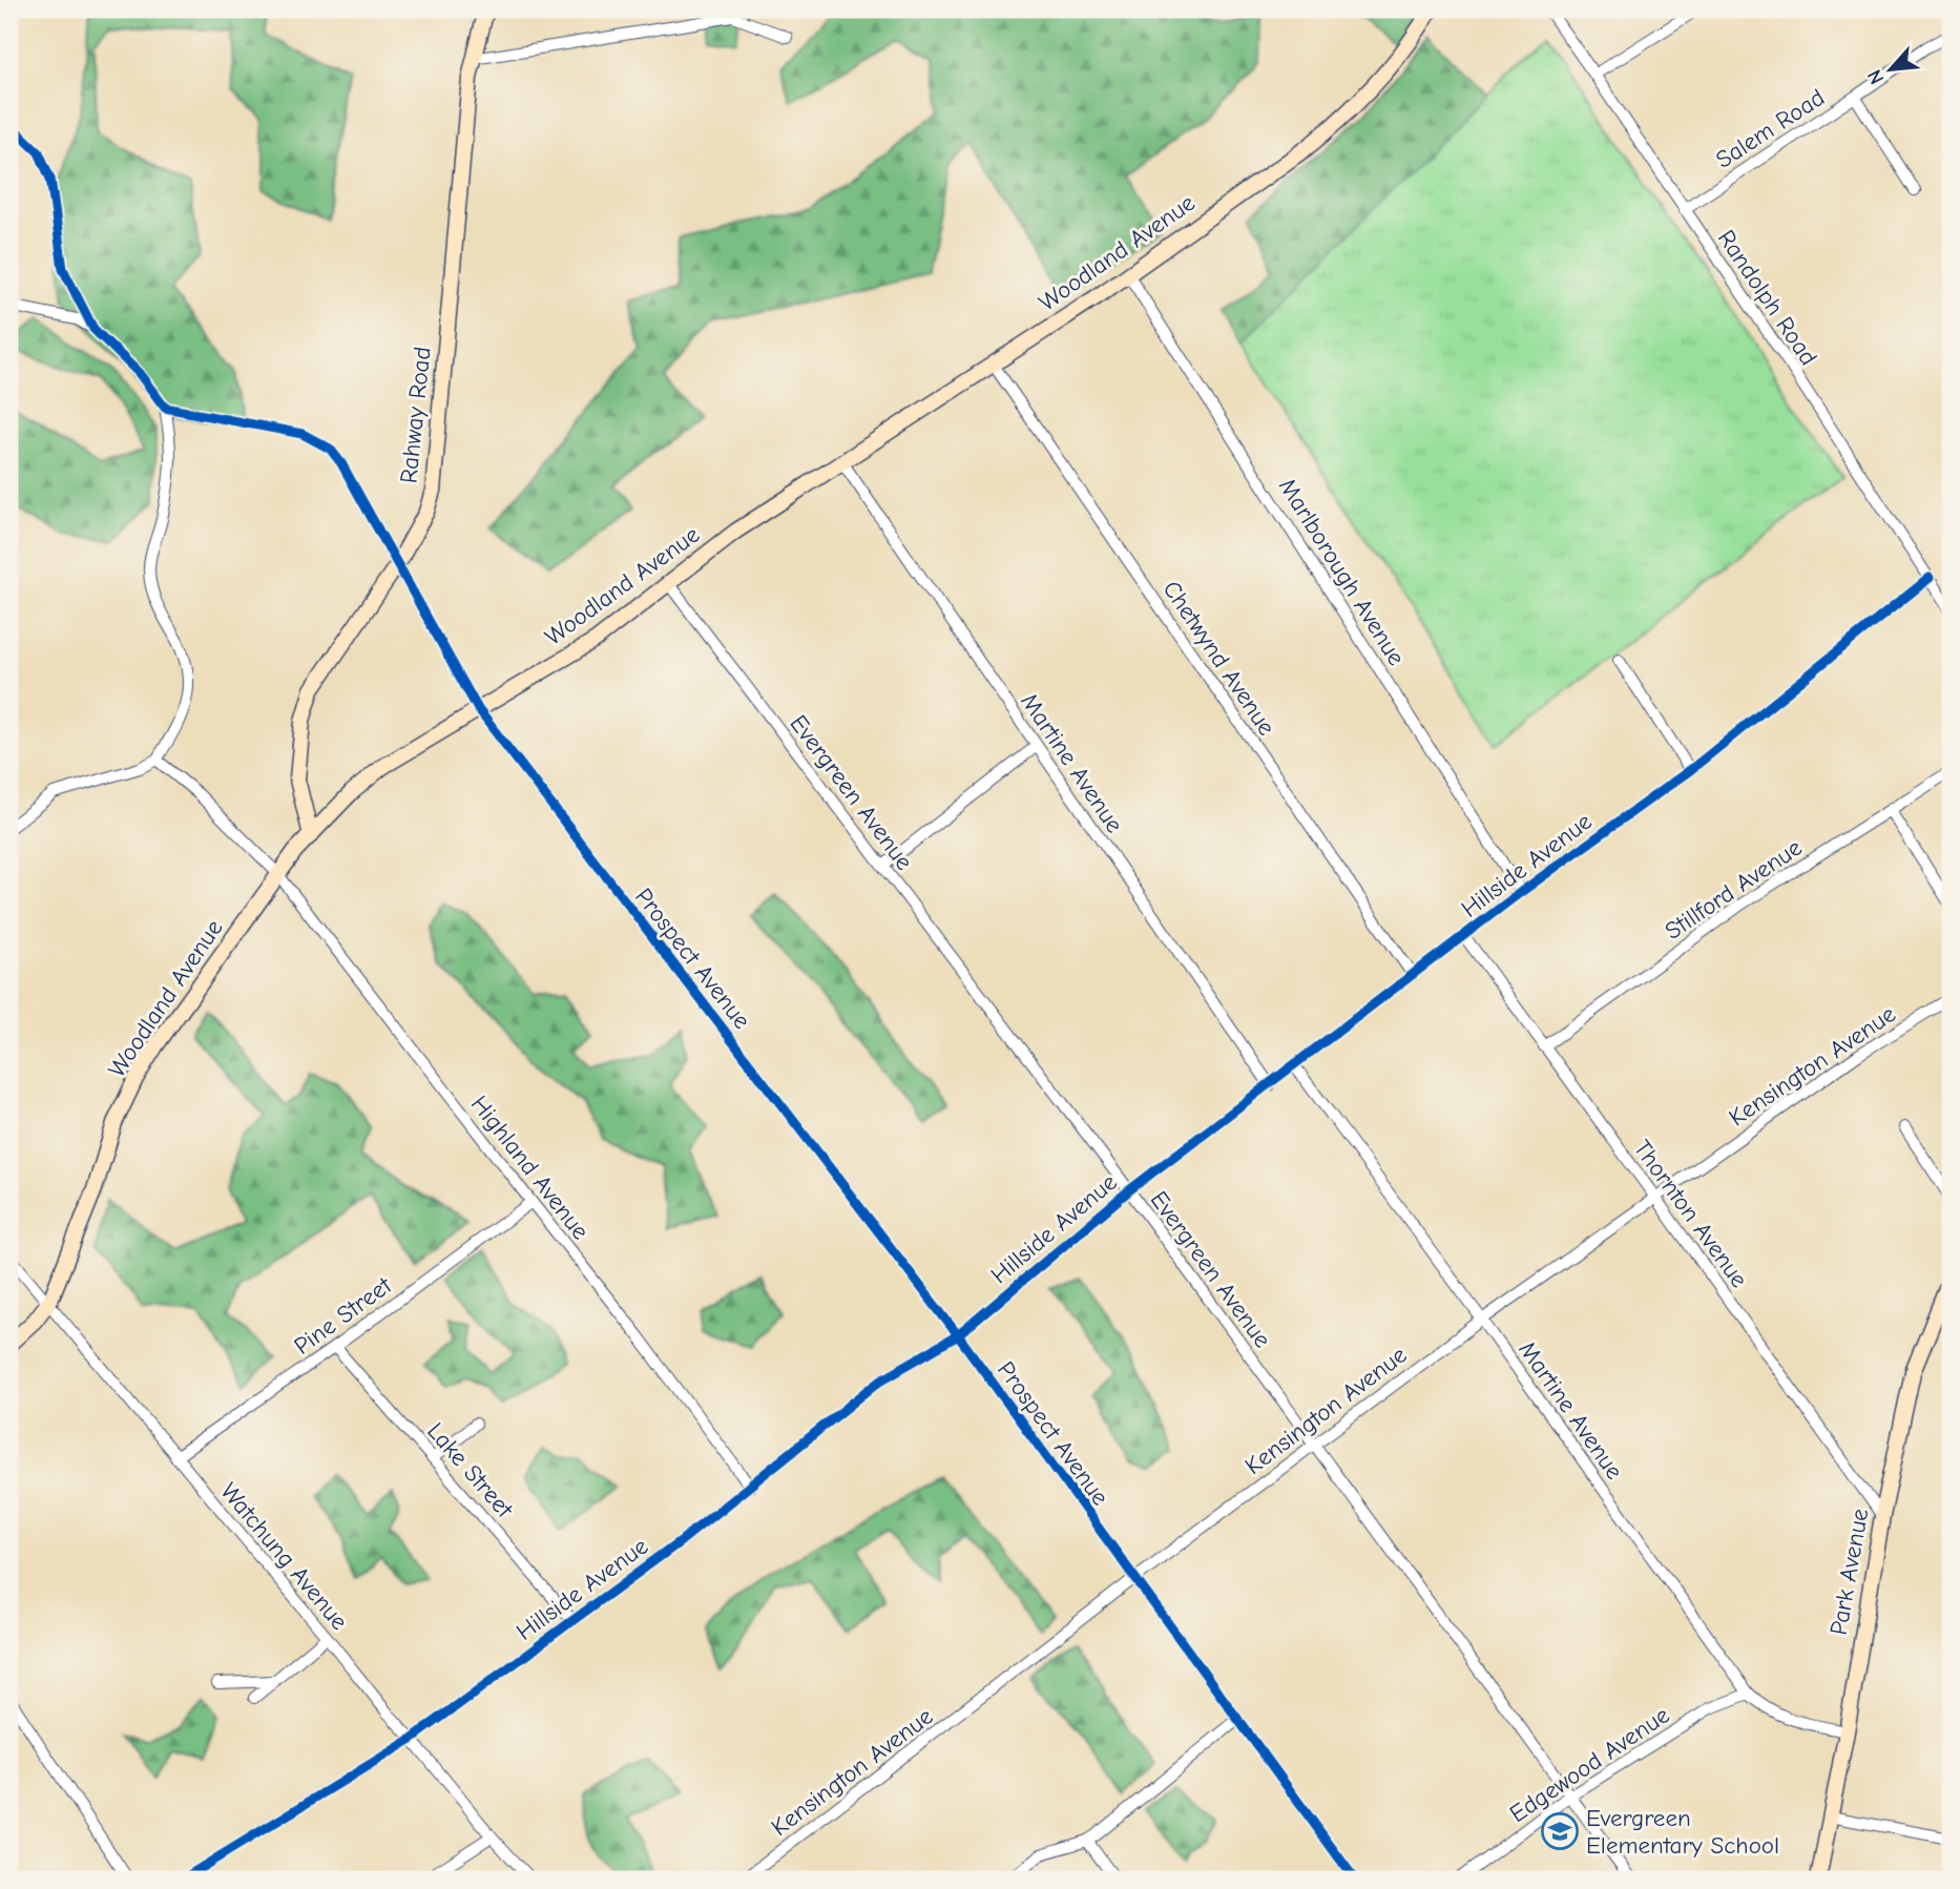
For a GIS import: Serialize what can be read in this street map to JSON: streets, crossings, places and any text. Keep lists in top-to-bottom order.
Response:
{
  "streets": {
    "street": [
      "Salem Road",
      "Woodland Avenue",
      "Randolph Road",
      "Rahway Road",
      "Marlborough Avenue",
      "Chetwynd Avenue",
      "Martine Avenue",
      "Evergreen Avenue",
      "Hillside Avenue",
      "Stillford Avenue",
      "Prospect Avenue",
      "Kensington Avenue",
      "Highland Avenue",
      "Thornton Avenue",
      "Pine Street",
      "Lake Street",
      "Watchung Avenue",
      "Park Avenue",
      "Edgewood Avenue"
    ]
  },
  "crossings": [
    ["Salem Road", "Randolph Road"],
    ["Woodland Avenue", "Rahway Road"],
    ["Woodland Avenue", "Marlborough Avenue"],
    ["Woodland Avenue", "Chetwynd Avenue"],
    ["Woodland Avenue", "Martine Avenue"],
    ["Woodland Avenue", "Evergreen Avenue"],
    ["Woodland Avenue", "Prospect Avenue"],
    ["Woodland Avenue", "Highland Avenue"],
    ["Woodland Avenue", "Watchung Avenue"],
    ["Randolph Road", "Hillside Avenue"],
    ["Rahway Road", "Prospect Avenue"],
    ["Marlborough Avenue", "Hillside Avenue"],
    ["Chetwynd Avenue", "Hillside Avenue"],
    ["Martine Avenue", "Hillside Avenue"],
    ["Martine Avenue", "Kensington Avenue"],
    ["Martine Avenue", "Park Avenue"],
    ["Martine Avenue", "Edgewood Avenue"],
    ["Evergreen Avenue", "Hillside Avenue"],
    ["Evergreen Avenue", "Kensington Avenue"],
    ["Evergreen Avenue", "Edgewood Avenue"],
    ["Hillside Avenue", "Prospect Avenue"],
    ["Hillside Avenue", "Highland Avenue"],
    ["Hillside Avenue", "Thornton Avenue"],
    ["Hillside Avenue", "Lake Street"],
    ["Hillside Avenue", "Watchung Avenue"],
    ["Stillford Avenue", "Thornton Avenue"],
    ["Prospect Avenue", "Kensington Avenue"],
    ["Kensington Avenue", "Thornton Avenue"],
    ["Highland Avenue", "Pine Street"],
    ["Thornton Avenue", "Park Avenue"],
    ["Pine Street", "Lake Street"],
    ["Pine Street", "Watchung Avenue"]
  ],
  "places": {
    "school or university": ["Evergreen Elementary School"]
  },
  "north": "bottom left"
}
